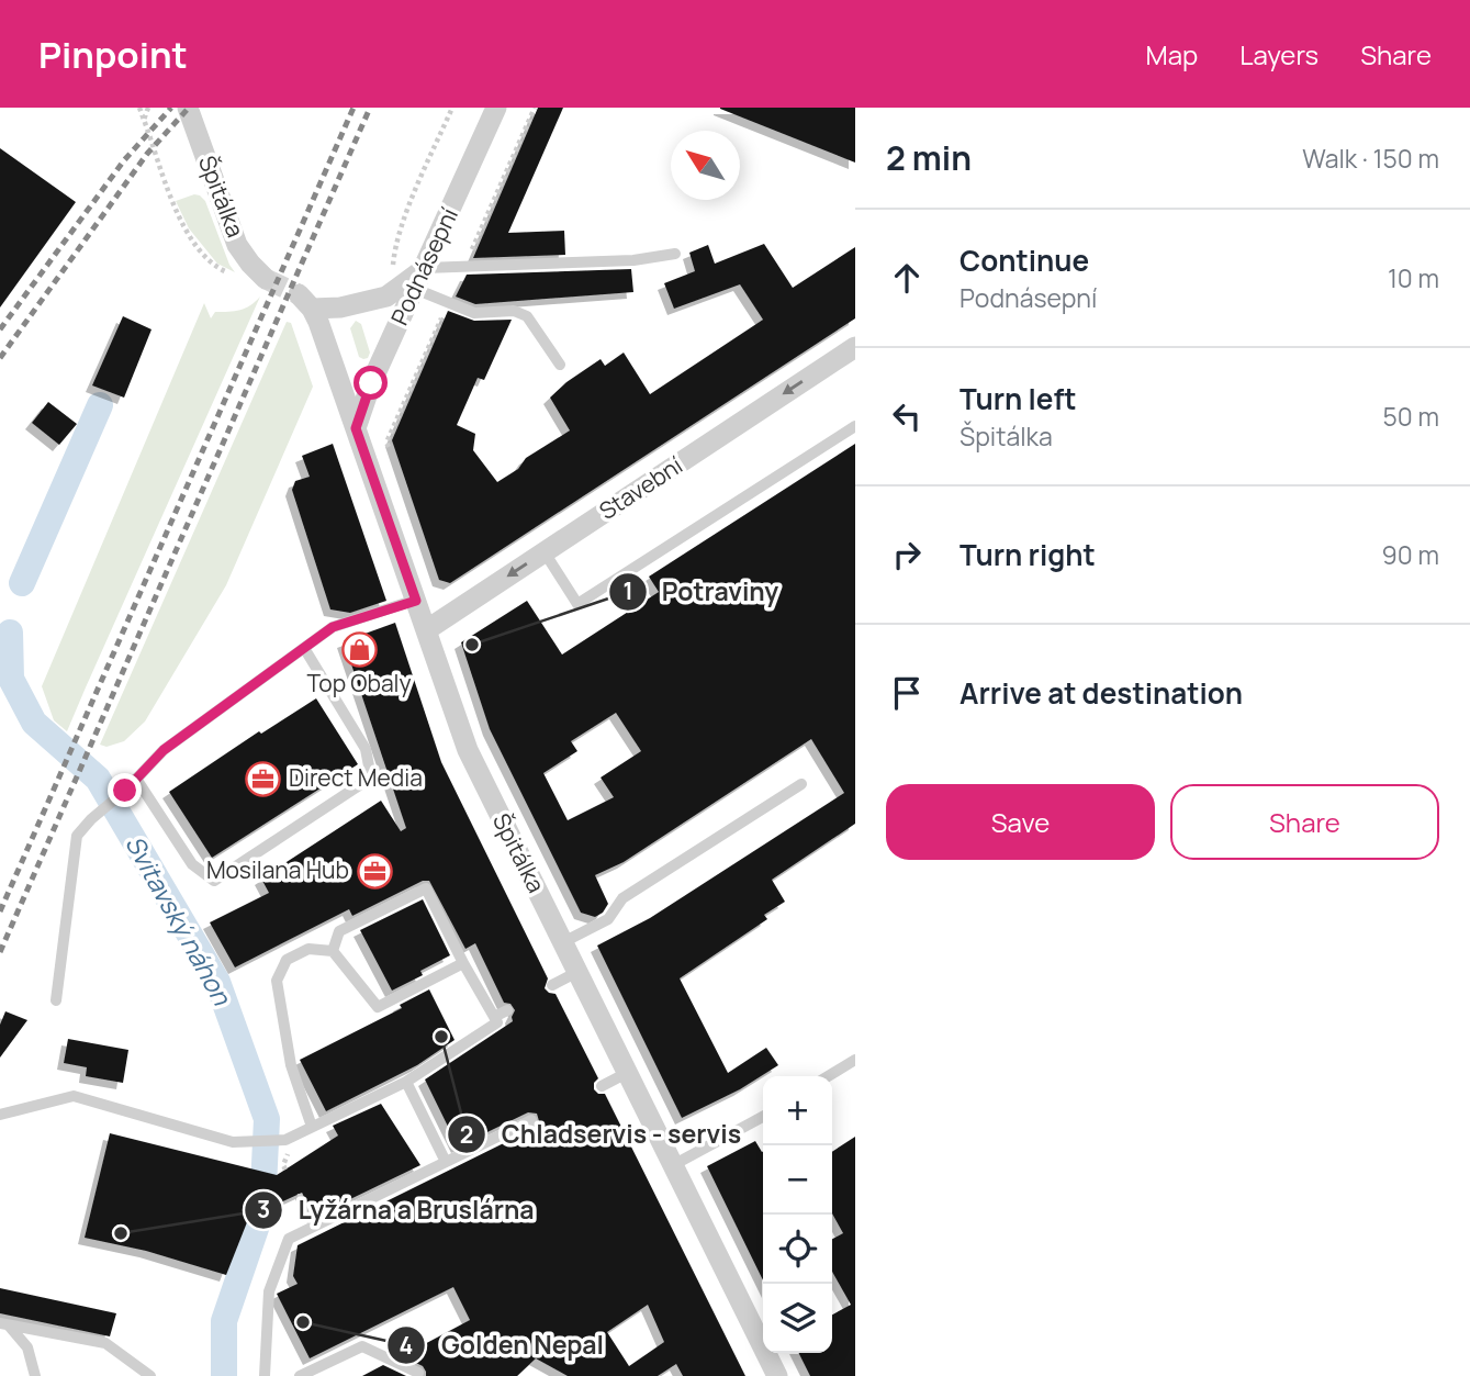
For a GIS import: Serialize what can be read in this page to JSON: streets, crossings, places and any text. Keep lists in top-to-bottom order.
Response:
{
  "streets": {
    "street": ["Špitálka", "Podnásepní", "Stavební"]
  },
  "crossings": [
    ["Špitálka", "Podnásepní"],
    ["Špitálka", "Stavební"]
  ],
  "one_way": ["Stavební"],
  "water": ["Svitavský náhon"],
  "places": {
    "other": [
      "Potraviny",
      "Chladservis - servis",
      "Lyžárna a Bruslárna",
      "Golden Nepal"
    ],
    "shop": ["Top Obaly"],
    "office": ["Direct Media", "Mosilana Hub"]
  },
  "north": "top left",
  "page": {
    "header": "Pinpoint",
    "nav": ["Map", "Layers", "Share"],
    "heading": ["2 min", "Walk · 150 m"],
    "list": [
      ["Continue", "Podnásepní", "10 m"],
      ["Turn left", "Špitálka", "50 m"],
      ["Turn right", "90 m"],
      "Arrive at destination"
    ],
    "buttons": ["Save", "Share"],
    "map_buttons": ["+", "−"]
  }
}
